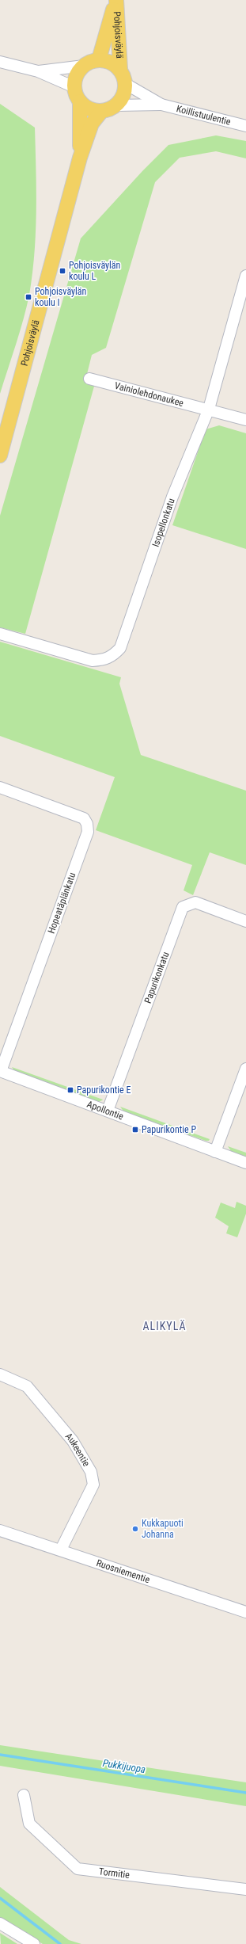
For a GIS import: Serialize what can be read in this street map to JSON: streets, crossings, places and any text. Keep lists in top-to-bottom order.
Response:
{
  "streets": {
    "main road": ["Pohjoisväylä"],
    "street": [
      "Koillistuulentie",
      "Vainiolehdonaukee",
      "Isopellonkatu",
      "Hopeatäplänkatu",
      "Papurikonkatu",
      "Apollontie",
      "Aukeentie",
      "Ruosniementie",
      "Tormitie"
    ]
  },
  "crossings": [
    ["Pohjoisväylä", "Koillistuulentie"],
    ["Vainiolehdonaukee", "Isopellonkatu"],
    ["Hopeatäplänkatu", "Apollontie"],
    ["Papurikonkatu", "Apollontie"],
    ["Aukeentie", "Ruosniementie"]
  ],
  "districts": ["ALIKYLÄ"],
  "water": ["Pukkijuopa"],
  "places": {
    "transit": [
      "Pohjoisväylän koulu L",
      "Pohjoisväylän koulu I",
      "Papurikontie E",
      "Papurikontie P"
    ],
    "other": ["Kukkapuoti Johanna"]
  }
}
